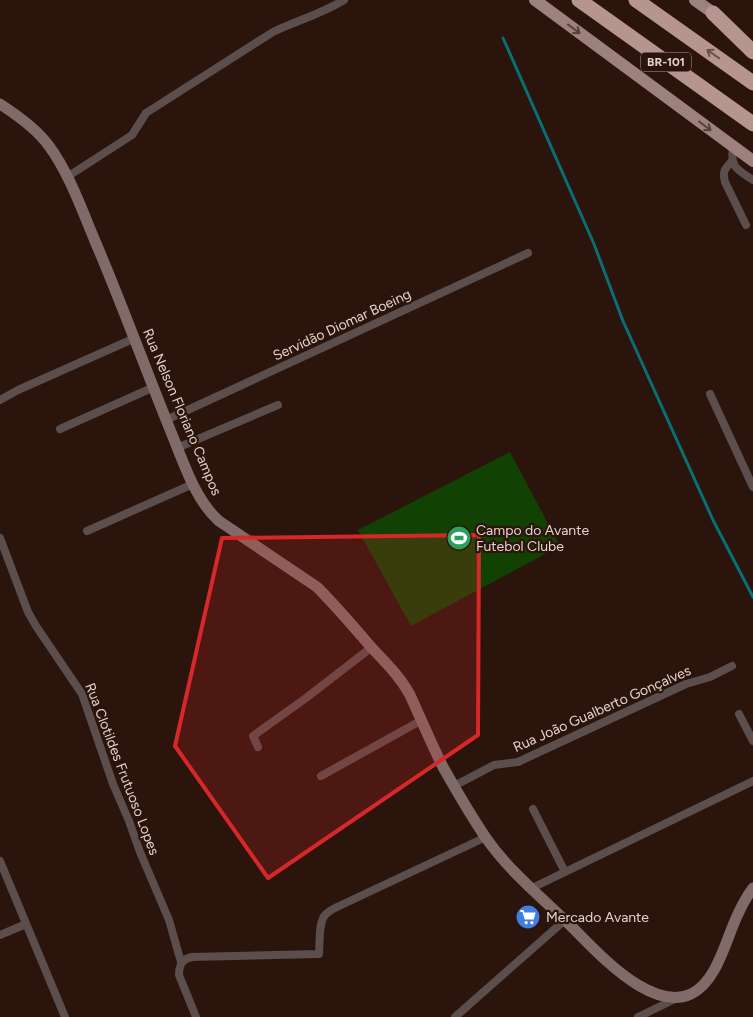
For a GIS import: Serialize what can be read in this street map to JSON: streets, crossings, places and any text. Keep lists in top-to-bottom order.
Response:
{
  "streets": {
    "highway": ["BR-101"],
    "street": [
      "Servidão Diomar Boeing",
      "Rua Nelson Floriano Campos",
      "Rua João Gualberto Gonçalves",
      "Rua Clotildes Frutuoso Lopes"
    ]
  },
  "crossings": [
    ["Servidão Diomar Boeing", "Rua Nelson Floriano Campos"],
    ["Rua Nelson Floriano Campos", "Rua João Gualberto Gonçalves"]
  ],
  "places": {
    "sports": ["Campo do Avante Futebol Clube"],
    "supermarket": ["Mercado Avante"]
  }
}
